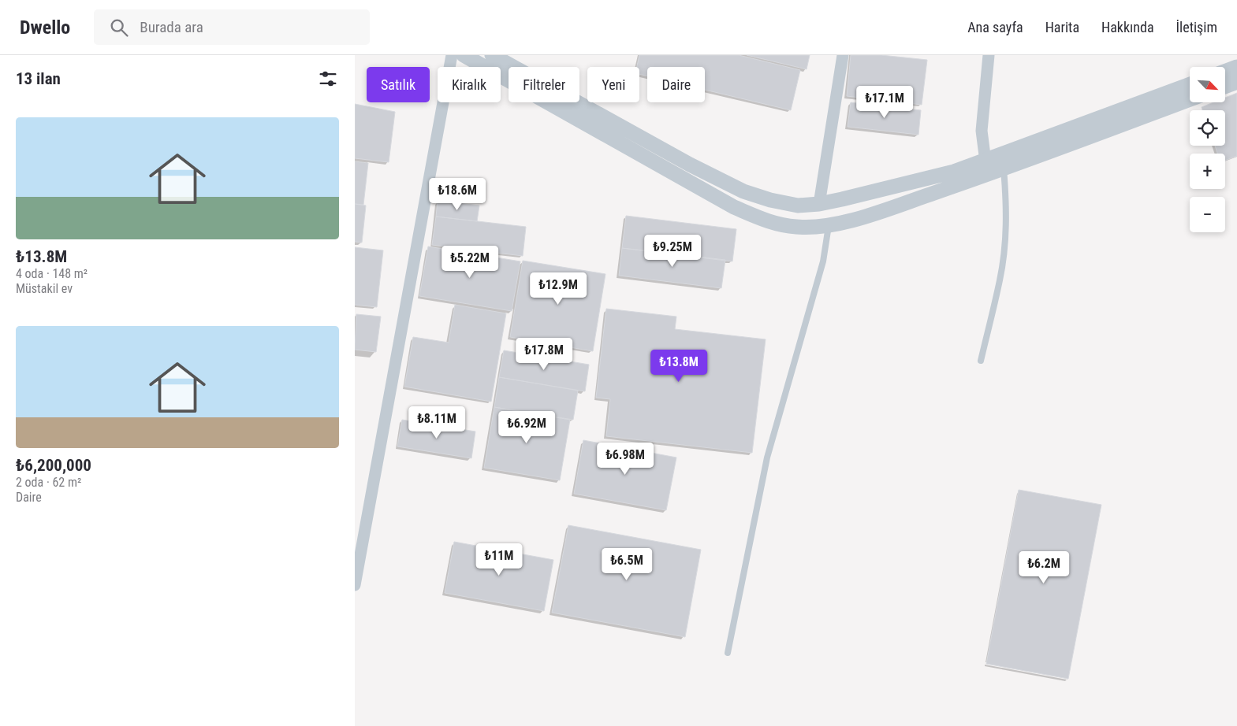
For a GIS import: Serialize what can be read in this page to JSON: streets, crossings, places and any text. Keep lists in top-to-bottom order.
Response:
{
  "north": "bottom right",
  "page": {
    "header": "Dwello",
    "search": "Burada ara",
    "nav": [
      "Ana sayfa",
      "Harita",
      "Hakkında",
      "İletişim"
    ],
    "heading": "13 ilan",
    "map_buttons": ["+", "−"],
    "chip": [
      "Satılık",
      "Kiralık",
      "Filtreler",
      "Yeni",
      "Daire"
    ],
    "price": [
      "₺17.1M",
      "₺18.6M",
      "₺9.25M",
      "₺5.22M",
      "₺12.9M",
      "₺17.8M",
      "₺13.8M",
      "₺8.11M",
      "₺6.92M",
      "₺6.98M",
      "₺11M",
      "₺6.5M",
      "₺6.2M"
    ],
    "list": [
      {
        "name": "₺13.8M",
        "note": "4 oda · 148 m² · Müstakil ev"
      },
      {
        "name": "₺6,200,000",
        "note": "2 oda · 62 m² · Daire"
      }
    ]
  }
}
